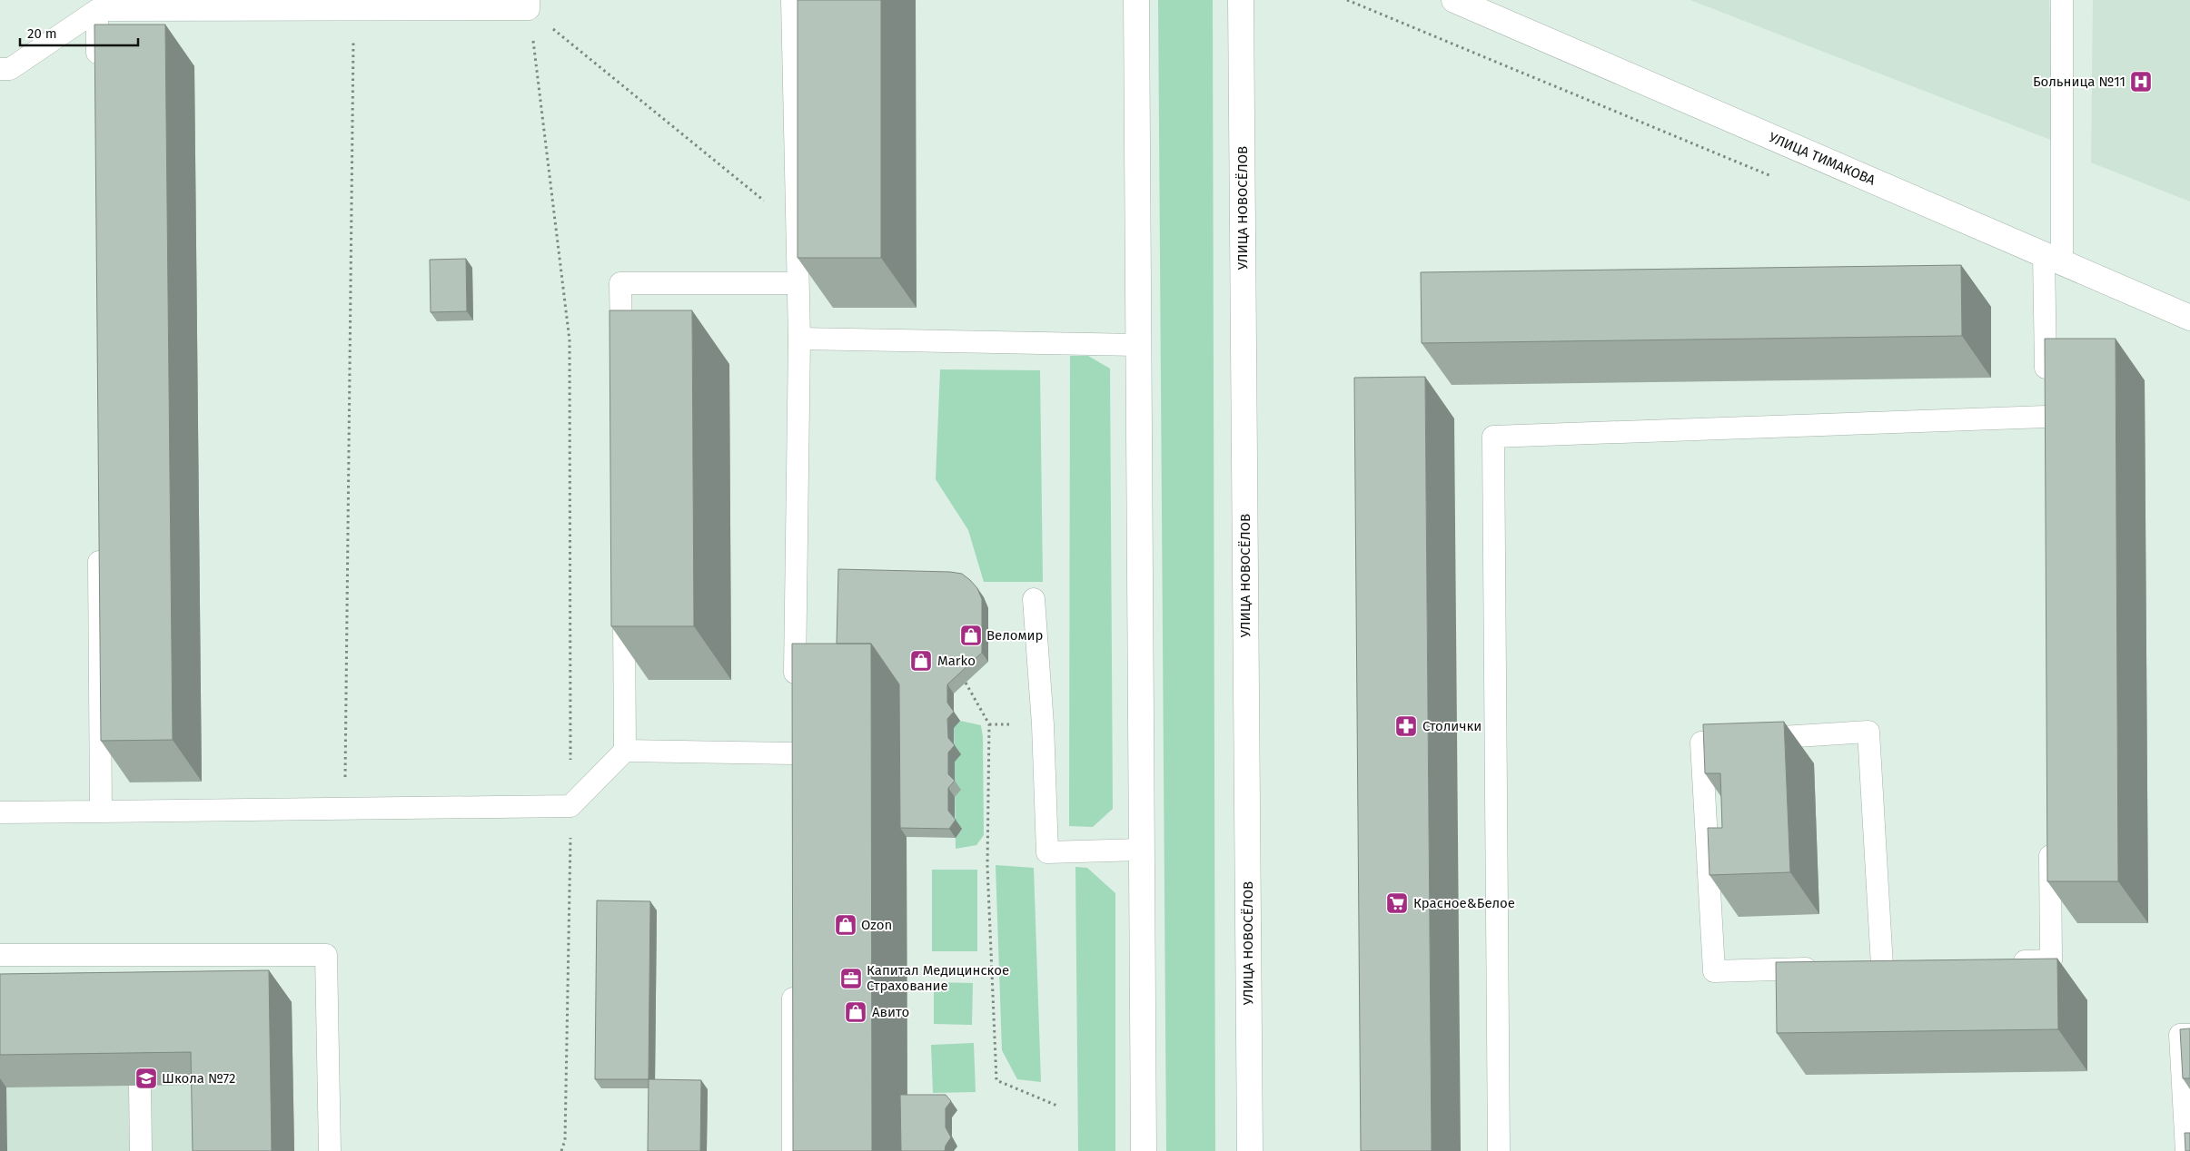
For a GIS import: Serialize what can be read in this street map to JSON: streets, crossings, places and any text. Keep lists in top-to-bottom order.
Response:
{
  "streets": {
    "main road": ["УЛИЦА ТИМАКОВА", "УЛИЦА НОВОСЁЛОВ"]
  },
  "places": {
    "hospital": ["Больница №11"],
    "shop": [
      "Веломир",
      "Marko",
      "Ozon",
      "Авито"
    ],
    "pharmacy": ["Столички"],
    "supermarket": ["Красное&Белое"],
    "office": ["Капитал Медицинское Страхование"],
    "school or university": ["Школа №72"]
  },
  "scale_bar": "20 m"
}
